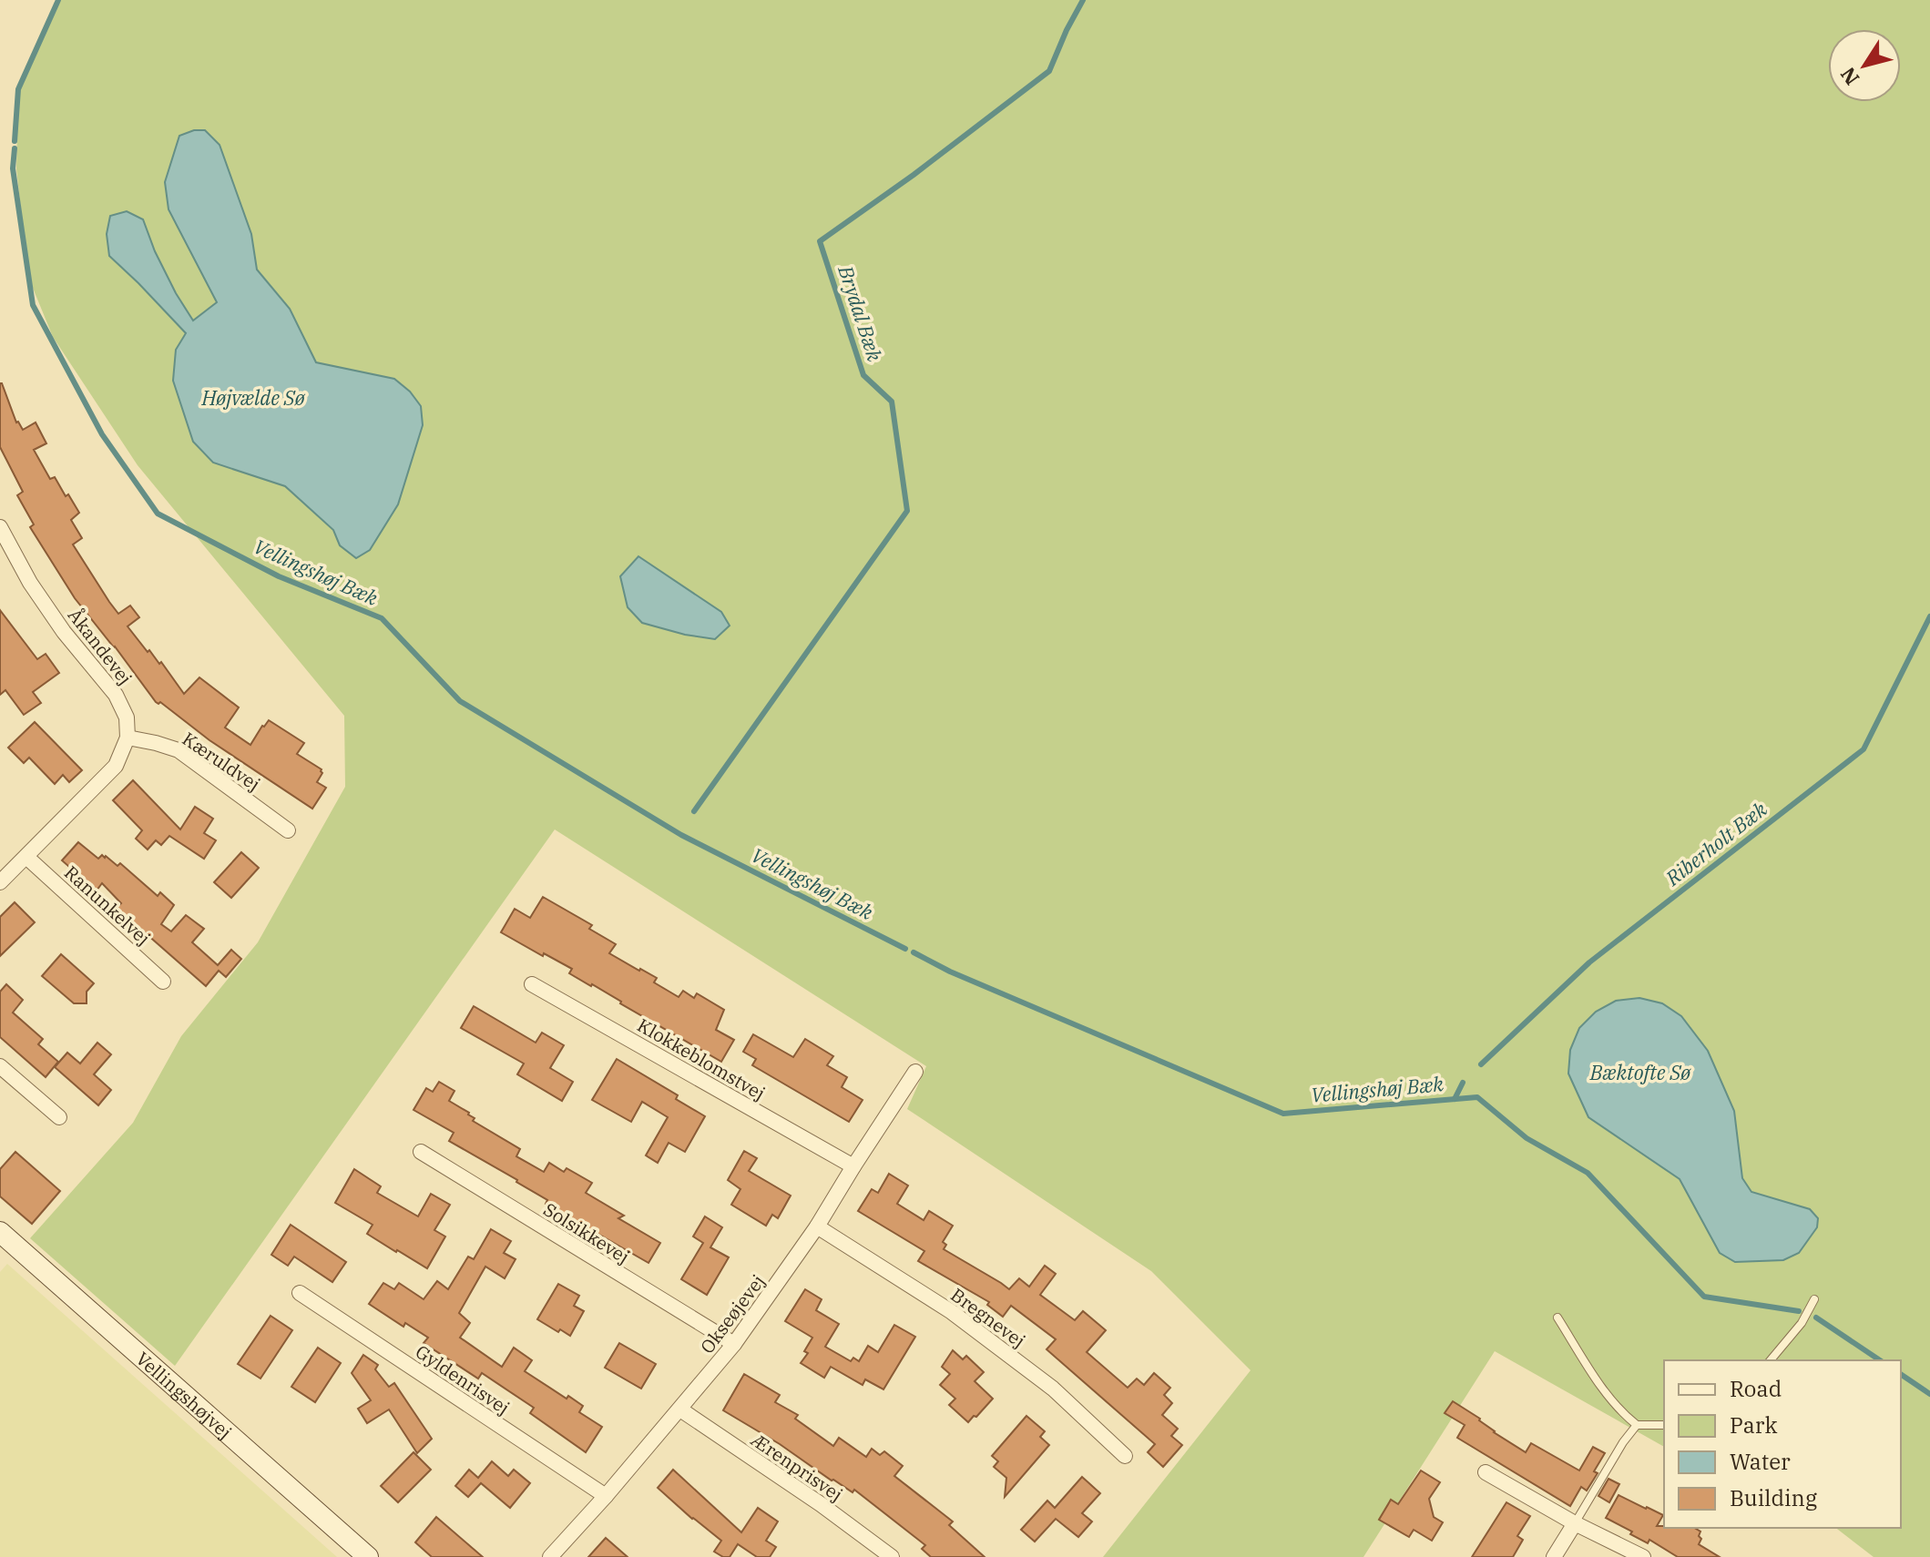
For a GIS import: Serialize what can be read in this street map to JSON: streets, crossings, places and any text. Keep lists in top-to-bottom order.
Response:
{
  "streets": {
    "street": [
      "Åkandevej",
      "Kæruldvej",
      "Ranunkelvej",
      "Klokkeblomstvej",
      "Solsikkevej",
      "Okseøjevej",
      "Bregnevej",
      "Gyldenrisvej",
      "Vellingshøjvej",
      "Ærenprisvej"
    ]
  },
  "crossings": [
    ["Åkandevej", "Kæruldvej"],
    ["Klokkeblomstvej", "Okseøjevej"],
    ["Solsikkevej", "Okseøjevej"],
    ["Okseøjevej", "Bregnevej"],
    ["Okseøjevej", "Gyldenrisvej"],
    ["Okseøjevej", "Ærenprisvej"]
  ],
  "water": [
    "Brydal Bæk",
    "Højvælde Sø",
    "Vellingshøj Bæk",
    "Riberholt Bæk",
    "Bæktofte Sø"
  ],
  "legend": [
    "Road",
    "Park",
    "Water",
    "Building"
  ],
  "north": "bottom left"
}
